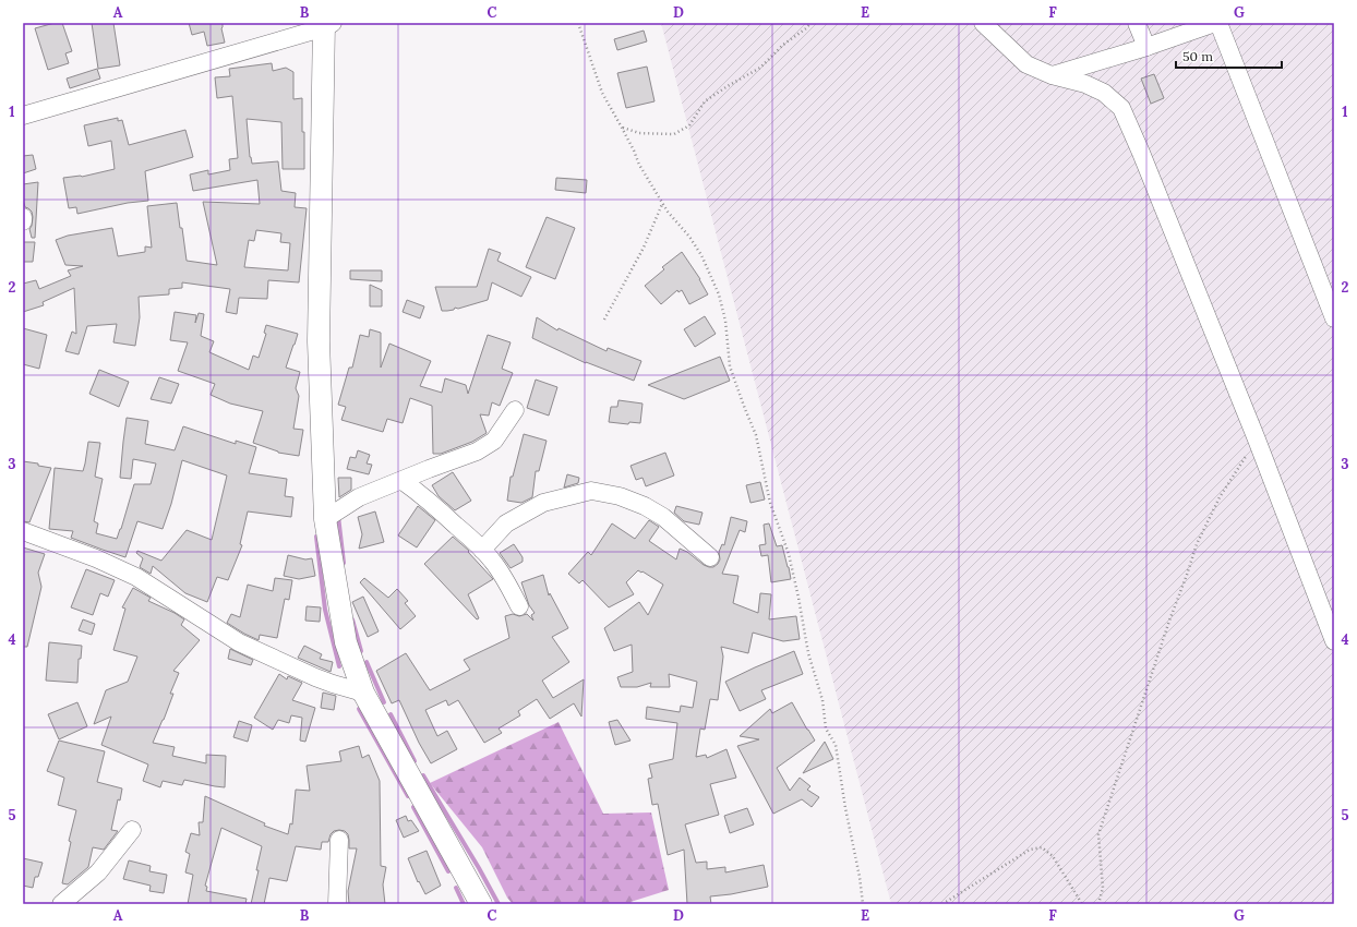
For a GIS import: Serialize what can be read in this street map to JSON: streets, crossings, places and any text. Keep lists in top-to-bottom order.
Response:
{
  "scale_bar": "50 m",
  "grid": {
    "columns": [
      "A",
      "B",
      "C",
      "D",
      "E",
      "F",
      "G"
    ],
    "rows": [
      "1",
      "2",
      "3",
      "4",
      "5"
    ]
  }
}
